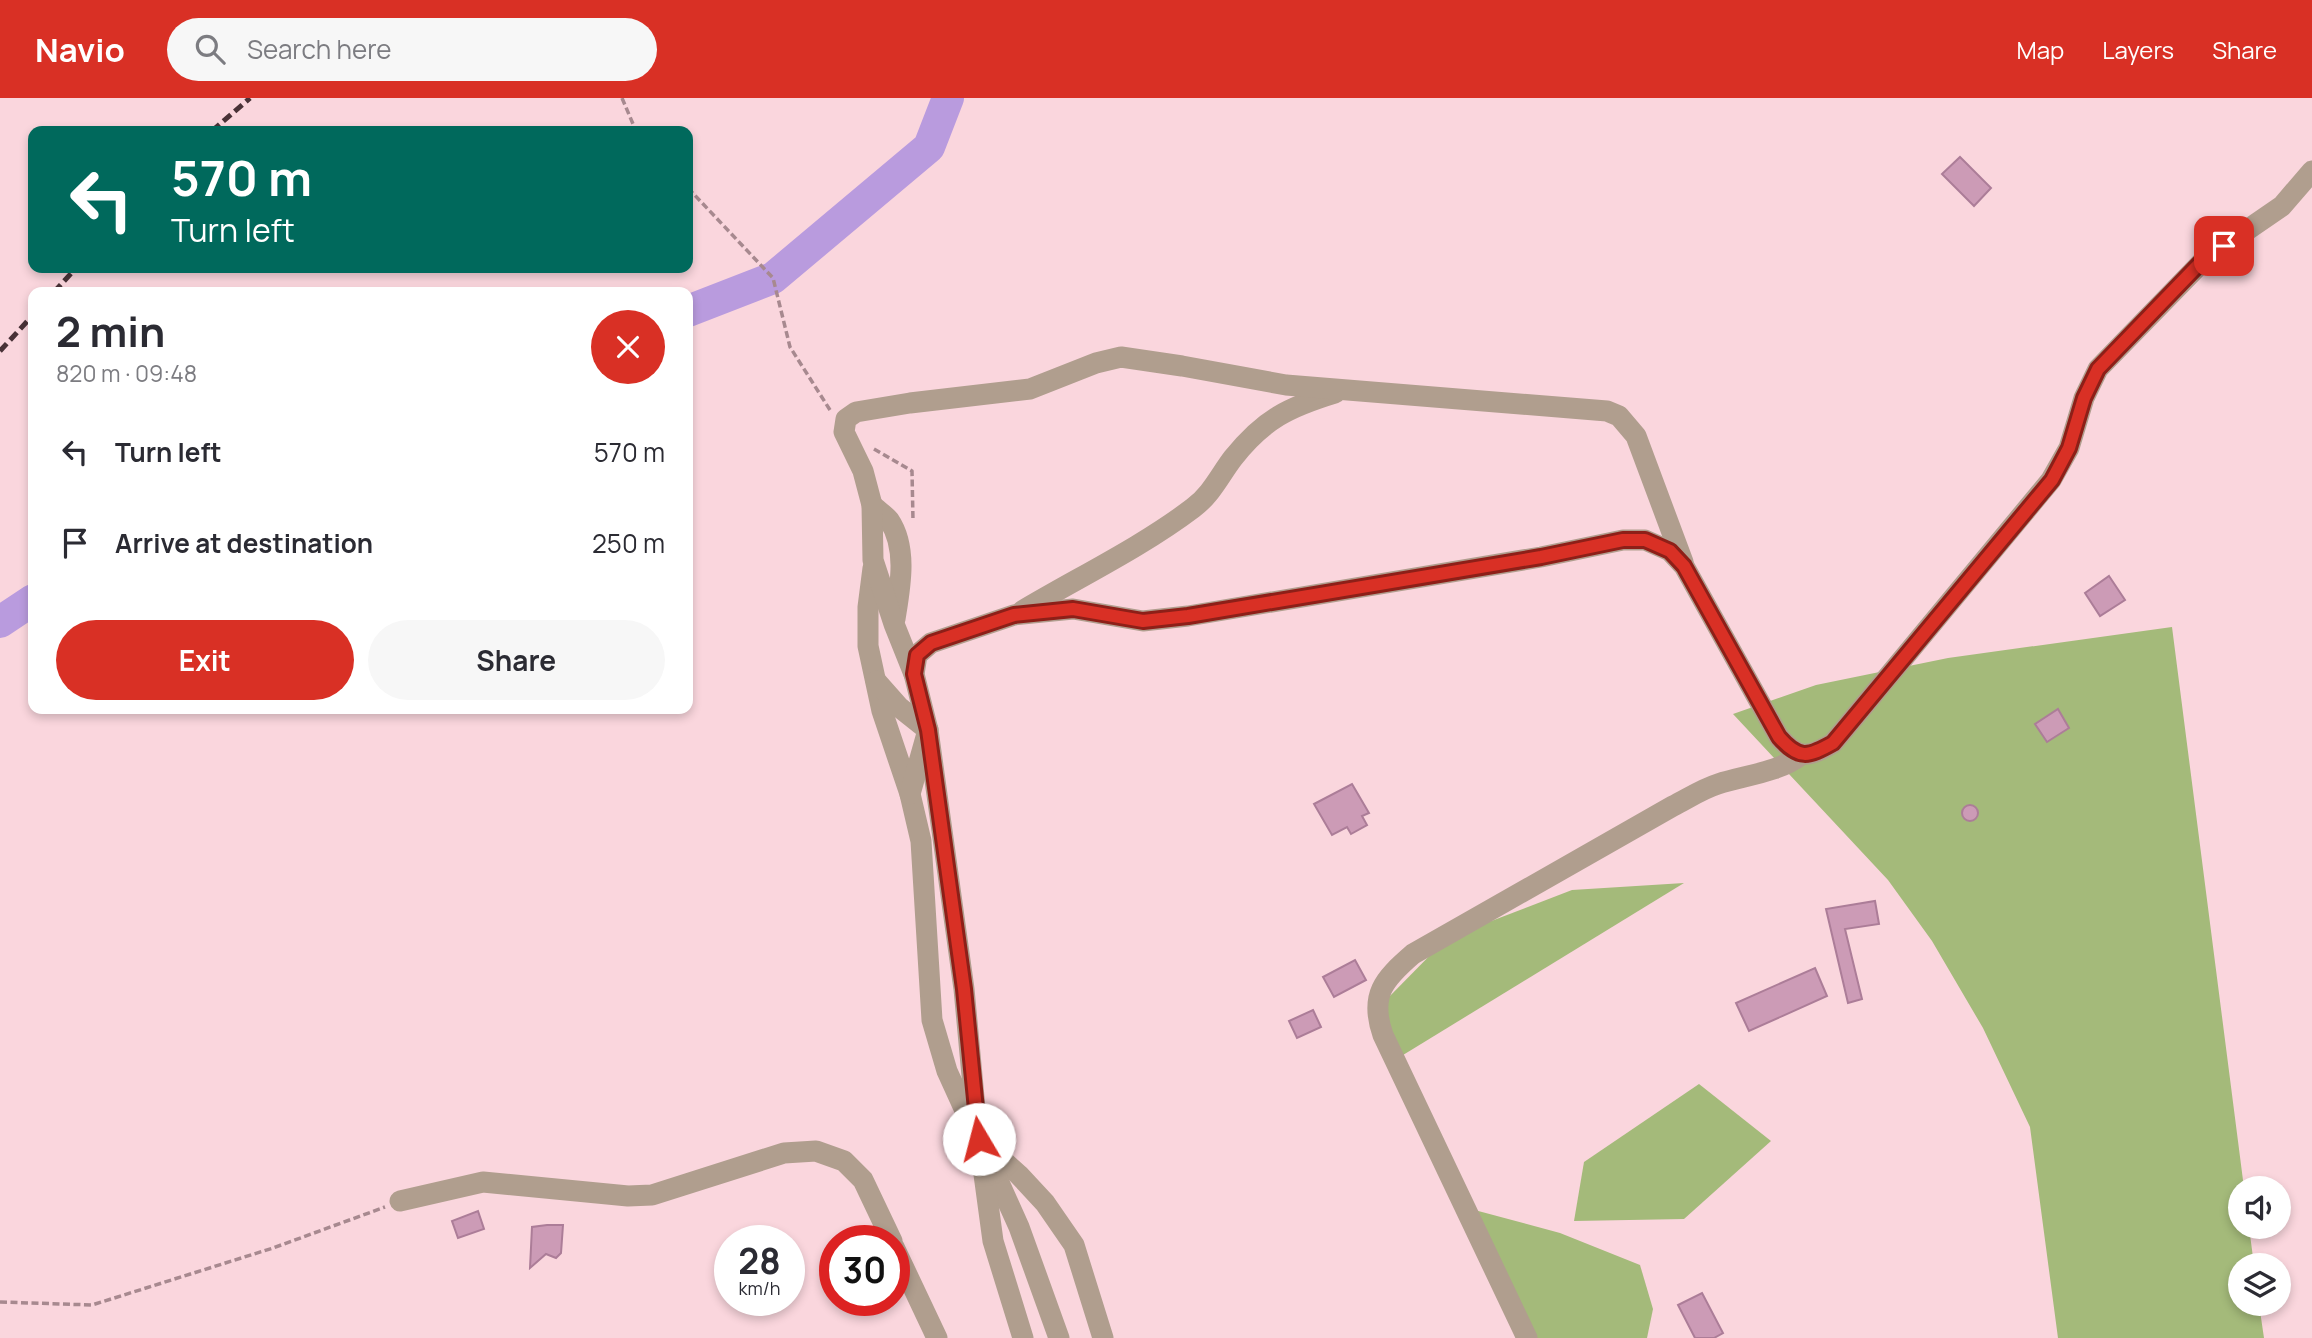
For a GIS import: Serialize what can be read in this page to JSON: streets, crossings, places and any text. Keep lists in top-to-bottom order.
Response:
{
  "page": {
    "header": "Navio",
    "search": "Search here",
    "nav": ["Map", "Layers", "Share"],
    "turn": ["570 m", "Turn left"],
    "heading": ["2 min", "820 m · 09:48"],
    "list": [
      {
        "name": "Turn left",
        "value": "570 m"
      },
      {
        "name": "Arrive at destination",
        "value": "250 m"
      }
    ],
    "buttons": ["Exit", "Share"],
    "speed": "28 km/h",
    "limit": "30"
  }
}
